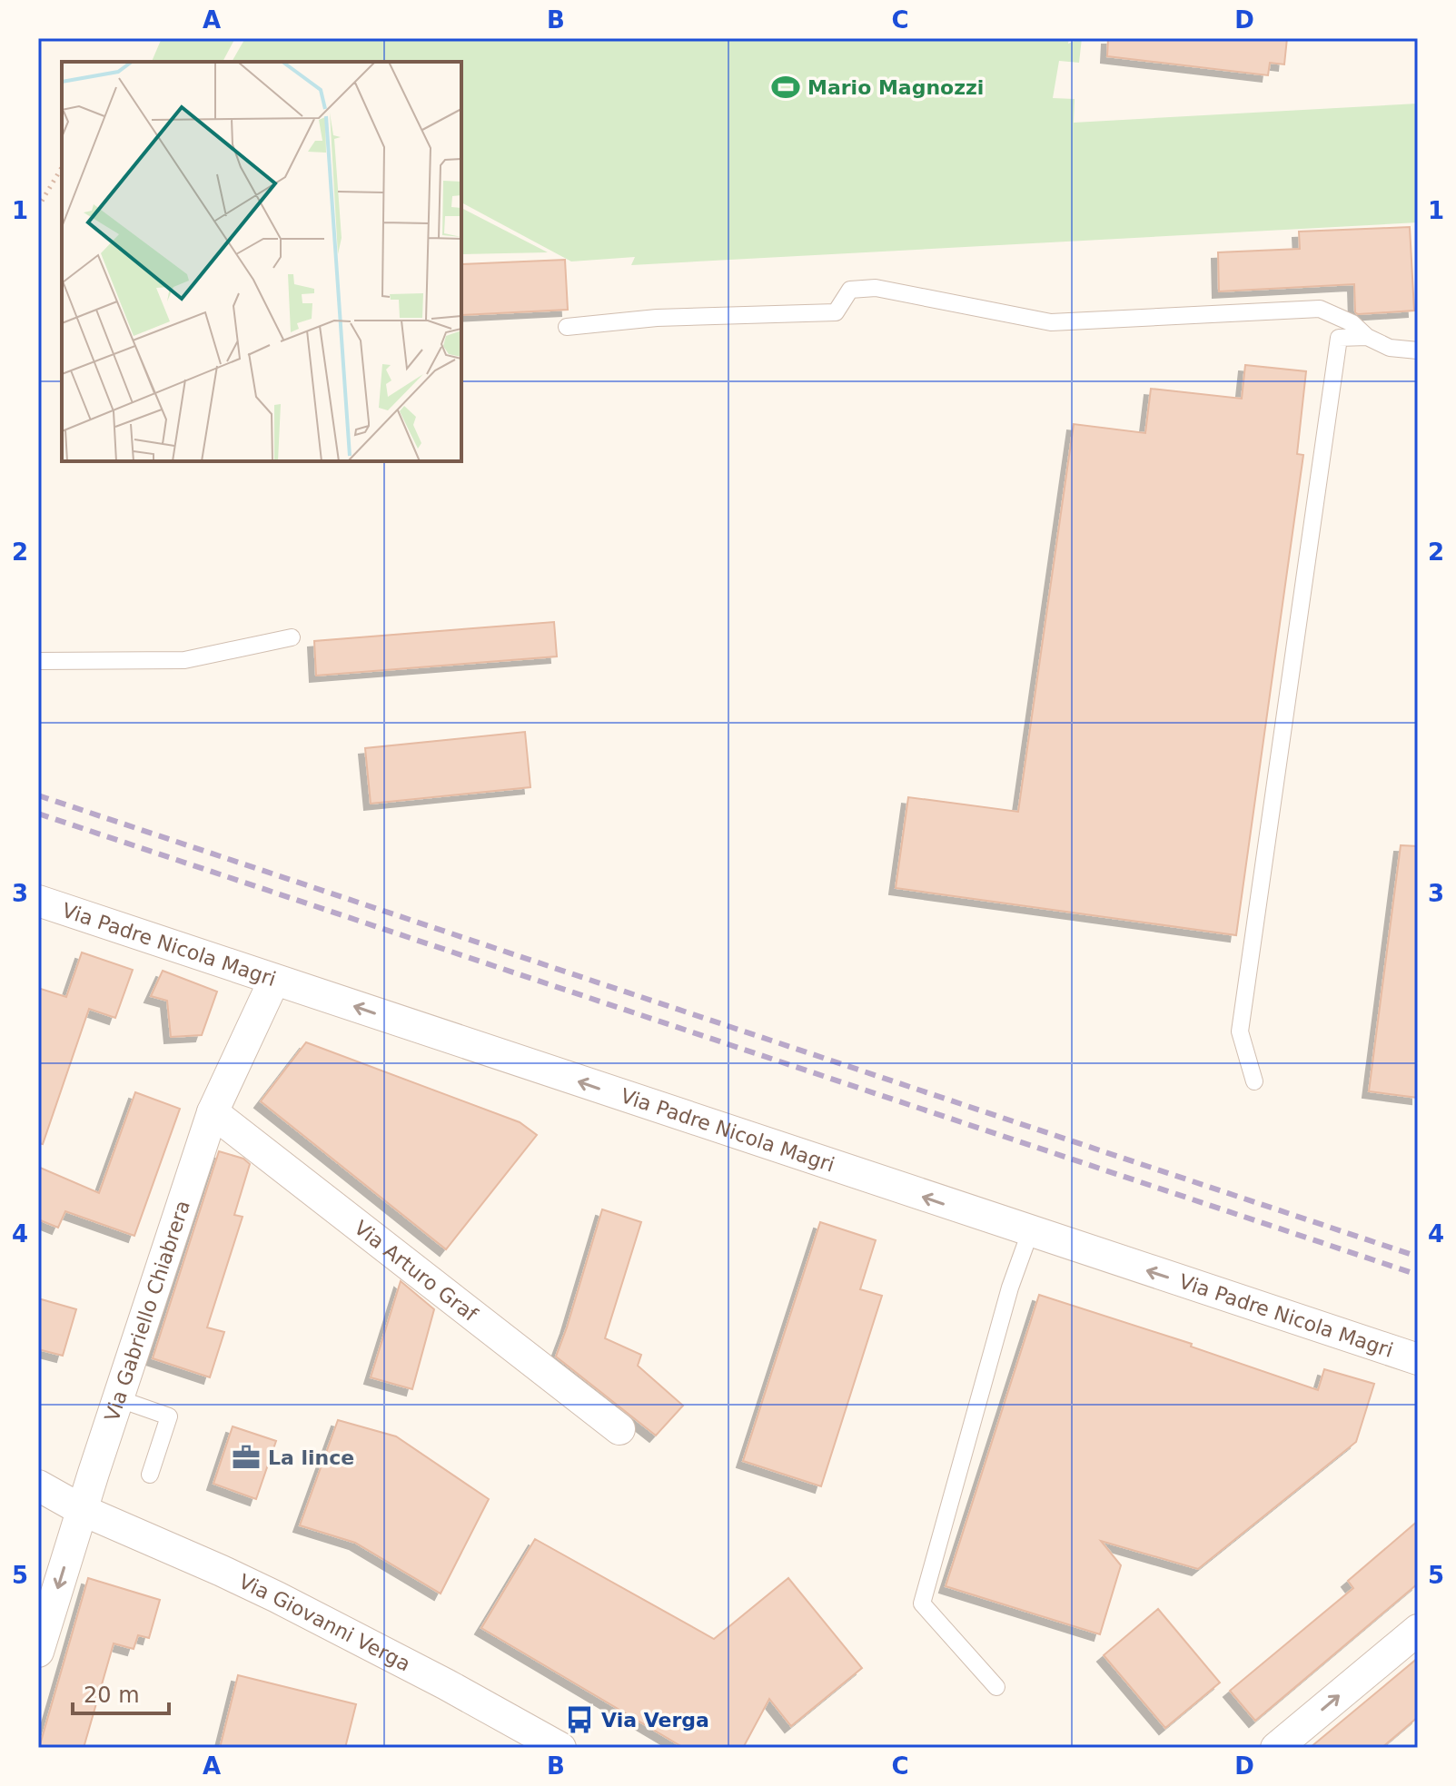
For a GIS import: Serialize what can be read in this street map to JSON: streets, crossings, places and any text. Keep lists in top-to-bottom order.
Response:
{
  "streets": {
    "street": [
      "Via Padre Nicola Magri",
      "Via Arturo Graf",
      "Via Gabriello Chiabrera",
      "Via Giovanni Verga"
    ]
  },
  "crossings": [
    ["Via Padre Nicola Magri", "Via Gabriello Chiabrera"],
    ["Via Arturo Graf", "Via Gabriello Chiabrera"],
    ["Via Gabriello Chiabrera", "Via Giovanni Verga"]
  ],
  "one_way": ["Via Padre Nicola Magri"],
  "places": {
    "sports": ["Mario Magnozzi"],
    "office": ["La lince"],
    "bus stop": ["Via Verga"]
  },
  "scale_bar": "20 m",
  "grid": {
    "columns": [
      "A",
      "B",
      "C",
      "D"
    ],
    "rows": [
      "1",
      "2",
      "3",
      "4",
      "5"
    ]
  }
}
